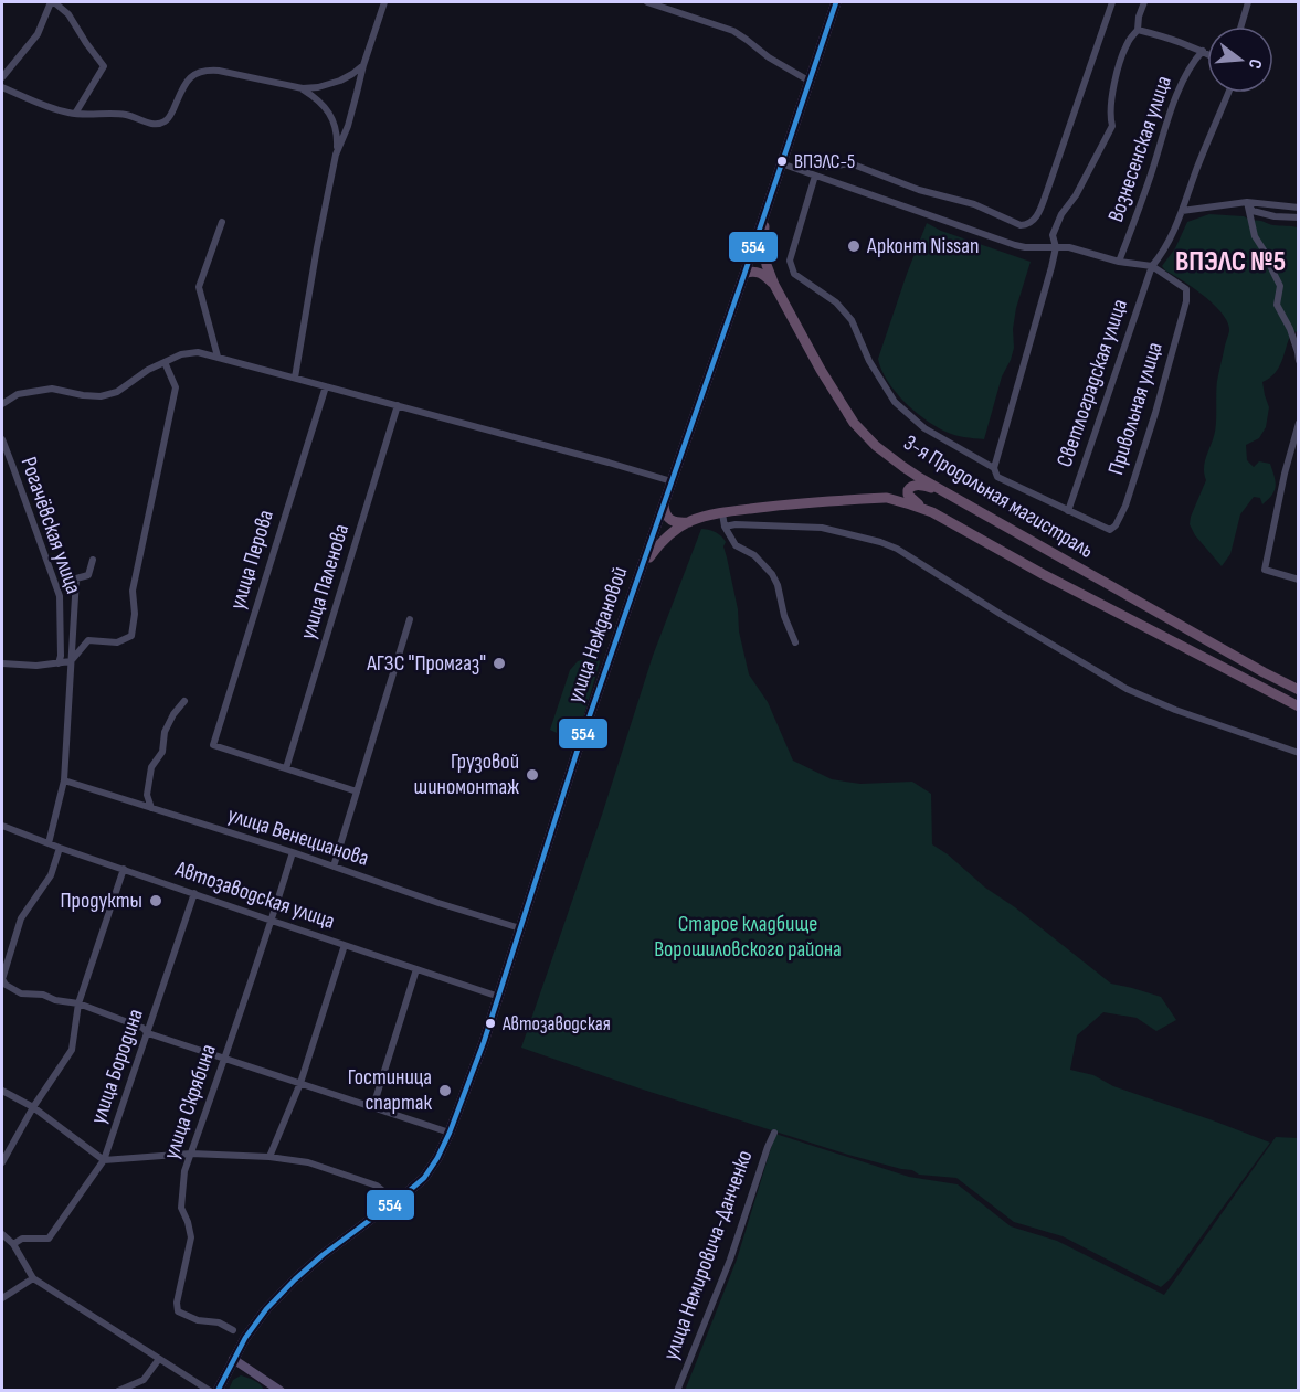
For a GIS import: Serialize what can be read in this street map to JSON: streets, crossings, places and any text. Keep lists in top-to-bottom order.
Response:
{
  "streets": {
    "highway": ["3-я Продольная магистраль", "улица Неждановой"],
    "street": [
      "Вознесенская улица",
      "Светлоградская улица",
      "Привольная улица",
      "Рогачёвская улица",
      "улица Перова",
      "улица Паленова",
      "улица Венецианова",
      "Автозаводская улица",
      "улица Бородина",
      "улица Скрябина",
      "улица Немировича-Данченко"
    ]
  },
  "crossings": [
    ["Светлоградская улица", "Привольная улица"],
    ["3-я Продольная магистраль", "улица Неждановой"],
    ["улица Перова", "улица Паленова"],
    ["улица Неждановой", "улица Венецианова"],
    ["улица Неждановой", "Автозаводская улица"],
    ["улица Венецианова", "улица Скрябина"],
    ["Автозаводская улица", "улица Бородина"],
    ["Автозаводская улица", "улица Скрябина"]
  ],
  "districts": ["ВПЭЛС №5"],
  "parks": ["Старое кладбище Ворошиловского района"],
  "places": [
    "ВПЭЛС-5",
    "Арконт Nissan",
    "АГЗС \"Промгаз\"",
    "Грузовой шиномонтаж",
    "Продукты",
    "Автозаводская",
    "Гостиница спартак"
  ],
  "lines": ["transit line 554"],
  "north": "right"
}
